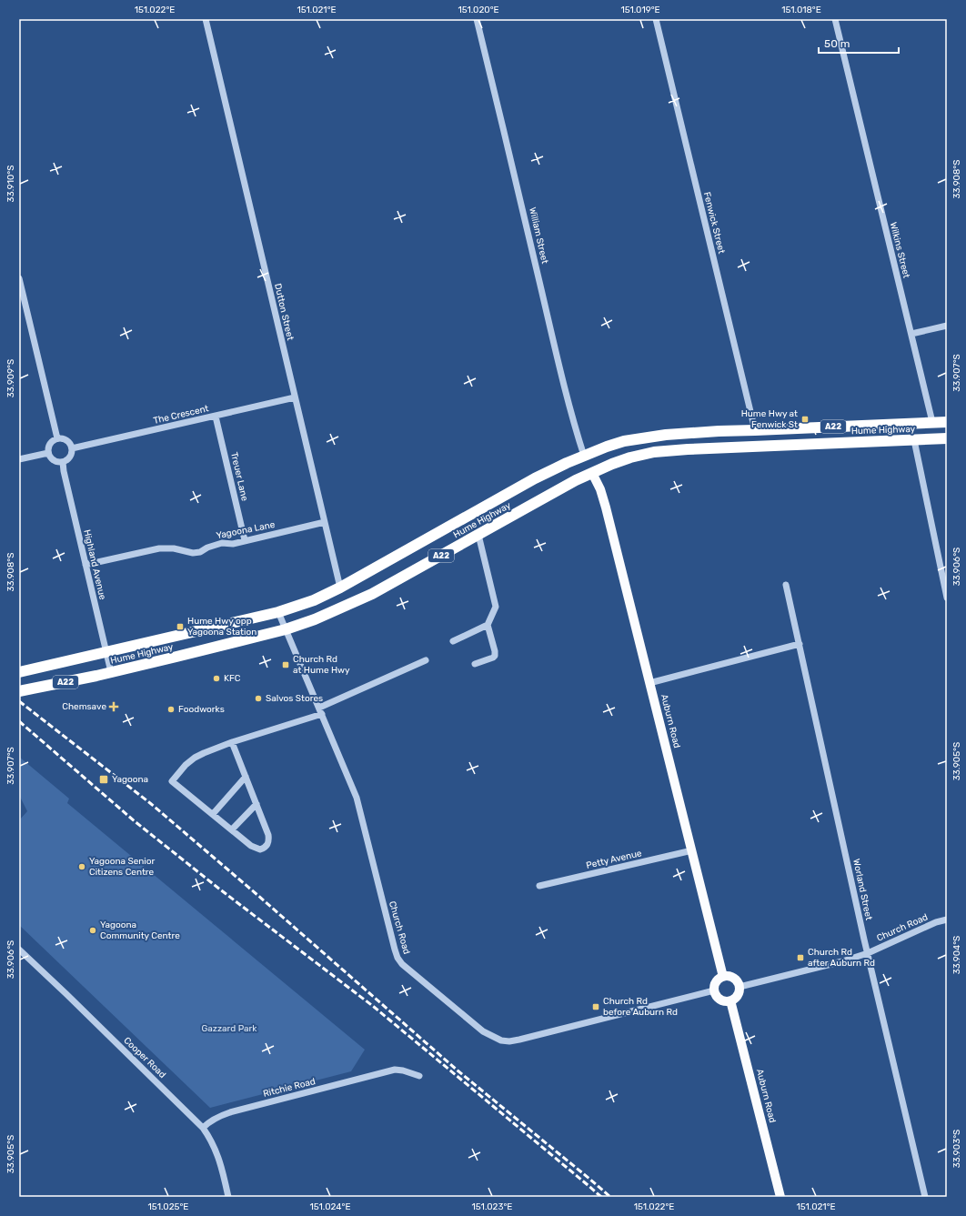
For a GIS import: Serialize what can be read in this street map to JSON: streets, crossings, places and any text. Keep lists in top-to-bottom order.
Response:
{
  "streets": {
    "highway": ["A22", "Hume Highway"],
    "main road": ["Auburn Road"],
    "street": [
      "Fenwick Street",
      "William Street",
      "Wilkins Street",
      "Dutton Street",
      "The Crescent",
      "Treuer Lane",
      "Yagoona Lane",
      "Highland Avenue",
      "Petty Avenue",
      "Worland Street",
      "Church Road",
      "Cooper Road",
      "Ritchie Road"
    ]
  },
  "crossings": [
    ["Fenwick Street", "Hume Highway"],
    ["William Street", "Hume Highway"],
    ["Wilkins Street", "Hume Highway"],
    ["Dutton Street", "The Crescent"],
    ["Dutton Street", "Hume Highway"],
    ["Dutton Street", "Yagoona Lane"],
    ["The Crescent", "Treuer Lane"],
    ["The Crescent", "Highland Avenue"],
    ["Hume Highway", "Highland Avenue"],
    ["Hume Highway", "Auburn Road"],
    ["Hume Highway", "Church Road"],
    ["Treuer Lane", "Yagoona Lane"],
    ["Yagoona Lane", "Highland Avenue"],
    ["Auburn Road", "Petty Avenue"],
    ["Auburn Road", "Church Road"],
    ["Worland Street", "Church Road"],
    ["Cooper Road", "Ritchie Road"]
  ],
  "parks": ["Gazzard Park"],
  "places": {
    "transit": [
      "Hume Hwy at Fenwick St",
      "Hume Hwy opp Yagoona Station",
      "Church Rd at Hume Hwy",
      "Yagoona",
      "Church Rd after Auburn Rd",
      "Church Rd before Auburn Rd"
    ],
    "other": [
      "KFC",
      "Salvos Stores",
      "Foodworks",
      "Yagoona Senior Citizens Centre",
      "Yagoona Community Centre"
    ],
    "health": ["Chemsave"]
  },
  "scale_bar": "50 m",
  "coordinates": [
    "151.022°E",
    "151.021°E",
    "151.020°E",
    "151.019°E",
    "151.018°E",
    "33.908°S",
    "33.910°S",
    "33.907°S",
    "33.909°S",
    "33.906°S",
    "33.905°S",
    "33.904°S",
    "33.903°S",
    "151.025°E",
    "151.024°E",
    "151.023°E"
  ]
}
